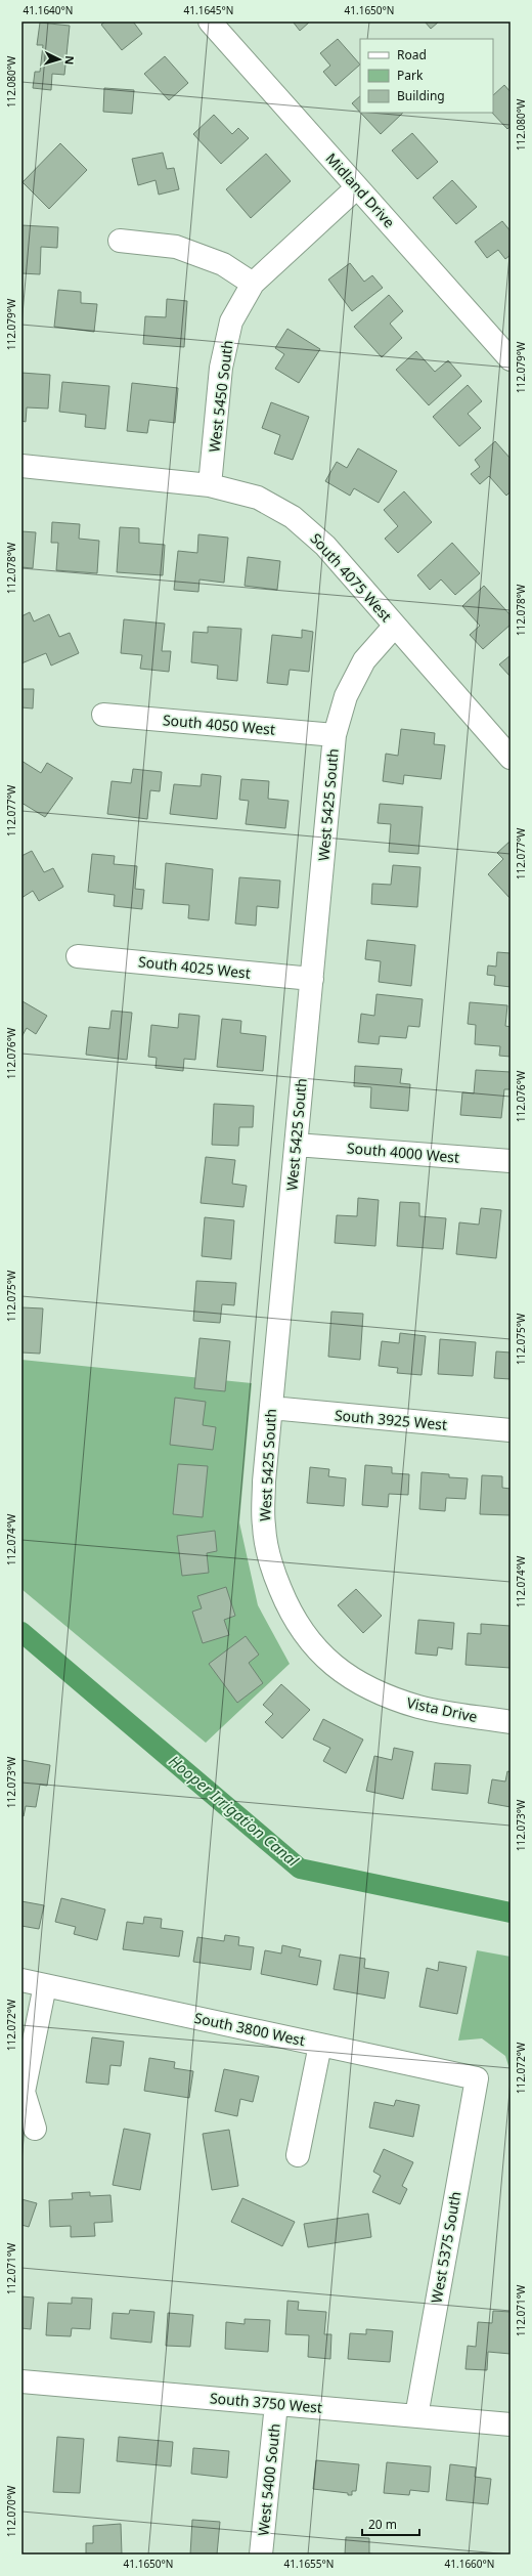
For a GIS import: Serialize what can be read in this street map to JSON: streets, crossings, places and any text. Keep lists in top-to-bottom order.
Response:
{
  "streets": {
    "street": [
      "Midland Drive",
      "West 5450 South",
      "South 4075 West",
      "South 4050 West",
      "West 5425 South",
      "South 4025 West",
      "South 4000 West",
      "South 3925 West",
      "Vista Drive",
      "South 3800 West",
      "West 5375 South",
      "South 3750 West",
      "West 5400 South"
    ]
  },
  "crossings": [
    ["Midland Drive", "West 5450 South"],
    ["West 5450 South", "South 4075 West"],
    ["South 4075 West", "West 5425 South"],
    ["South 4050 West", "West 5425 South"],
    ["West 5425 South", "South 4025 West"],
    ["West 5425 South", "South 4000 West"],
    ["West 5425 South", "South 3925 West"],
    ["West 5425 South", "Vista Drive"],
    ["South 3800 West", "West 5375 South"],
    ["West 5375 South", "South 3750 West"],
    ["South 3750 West", "West 5400 South"]
  ],
  "water": ["Hooper Irrigation Canal"],
  "legend": ["Road", "Park", "Building"],
  "scale_bar": "20 m",
  "north": "right",
  "coordinates": [
    "41.1640°N",
    "41.1645°N",
    "41.1650°N",
    "112.080°W",
    "112.079°W",
    "112.078°W",
    "112.077°W",
    "112.076°W",
    "112.075°W",
    "112.074°W",
    "112.073°W",
    "112.072°W",
    "112.071°W",
    "112.070°W",
    "41.1655°N",
    "41.1660°N"
  ]
}
